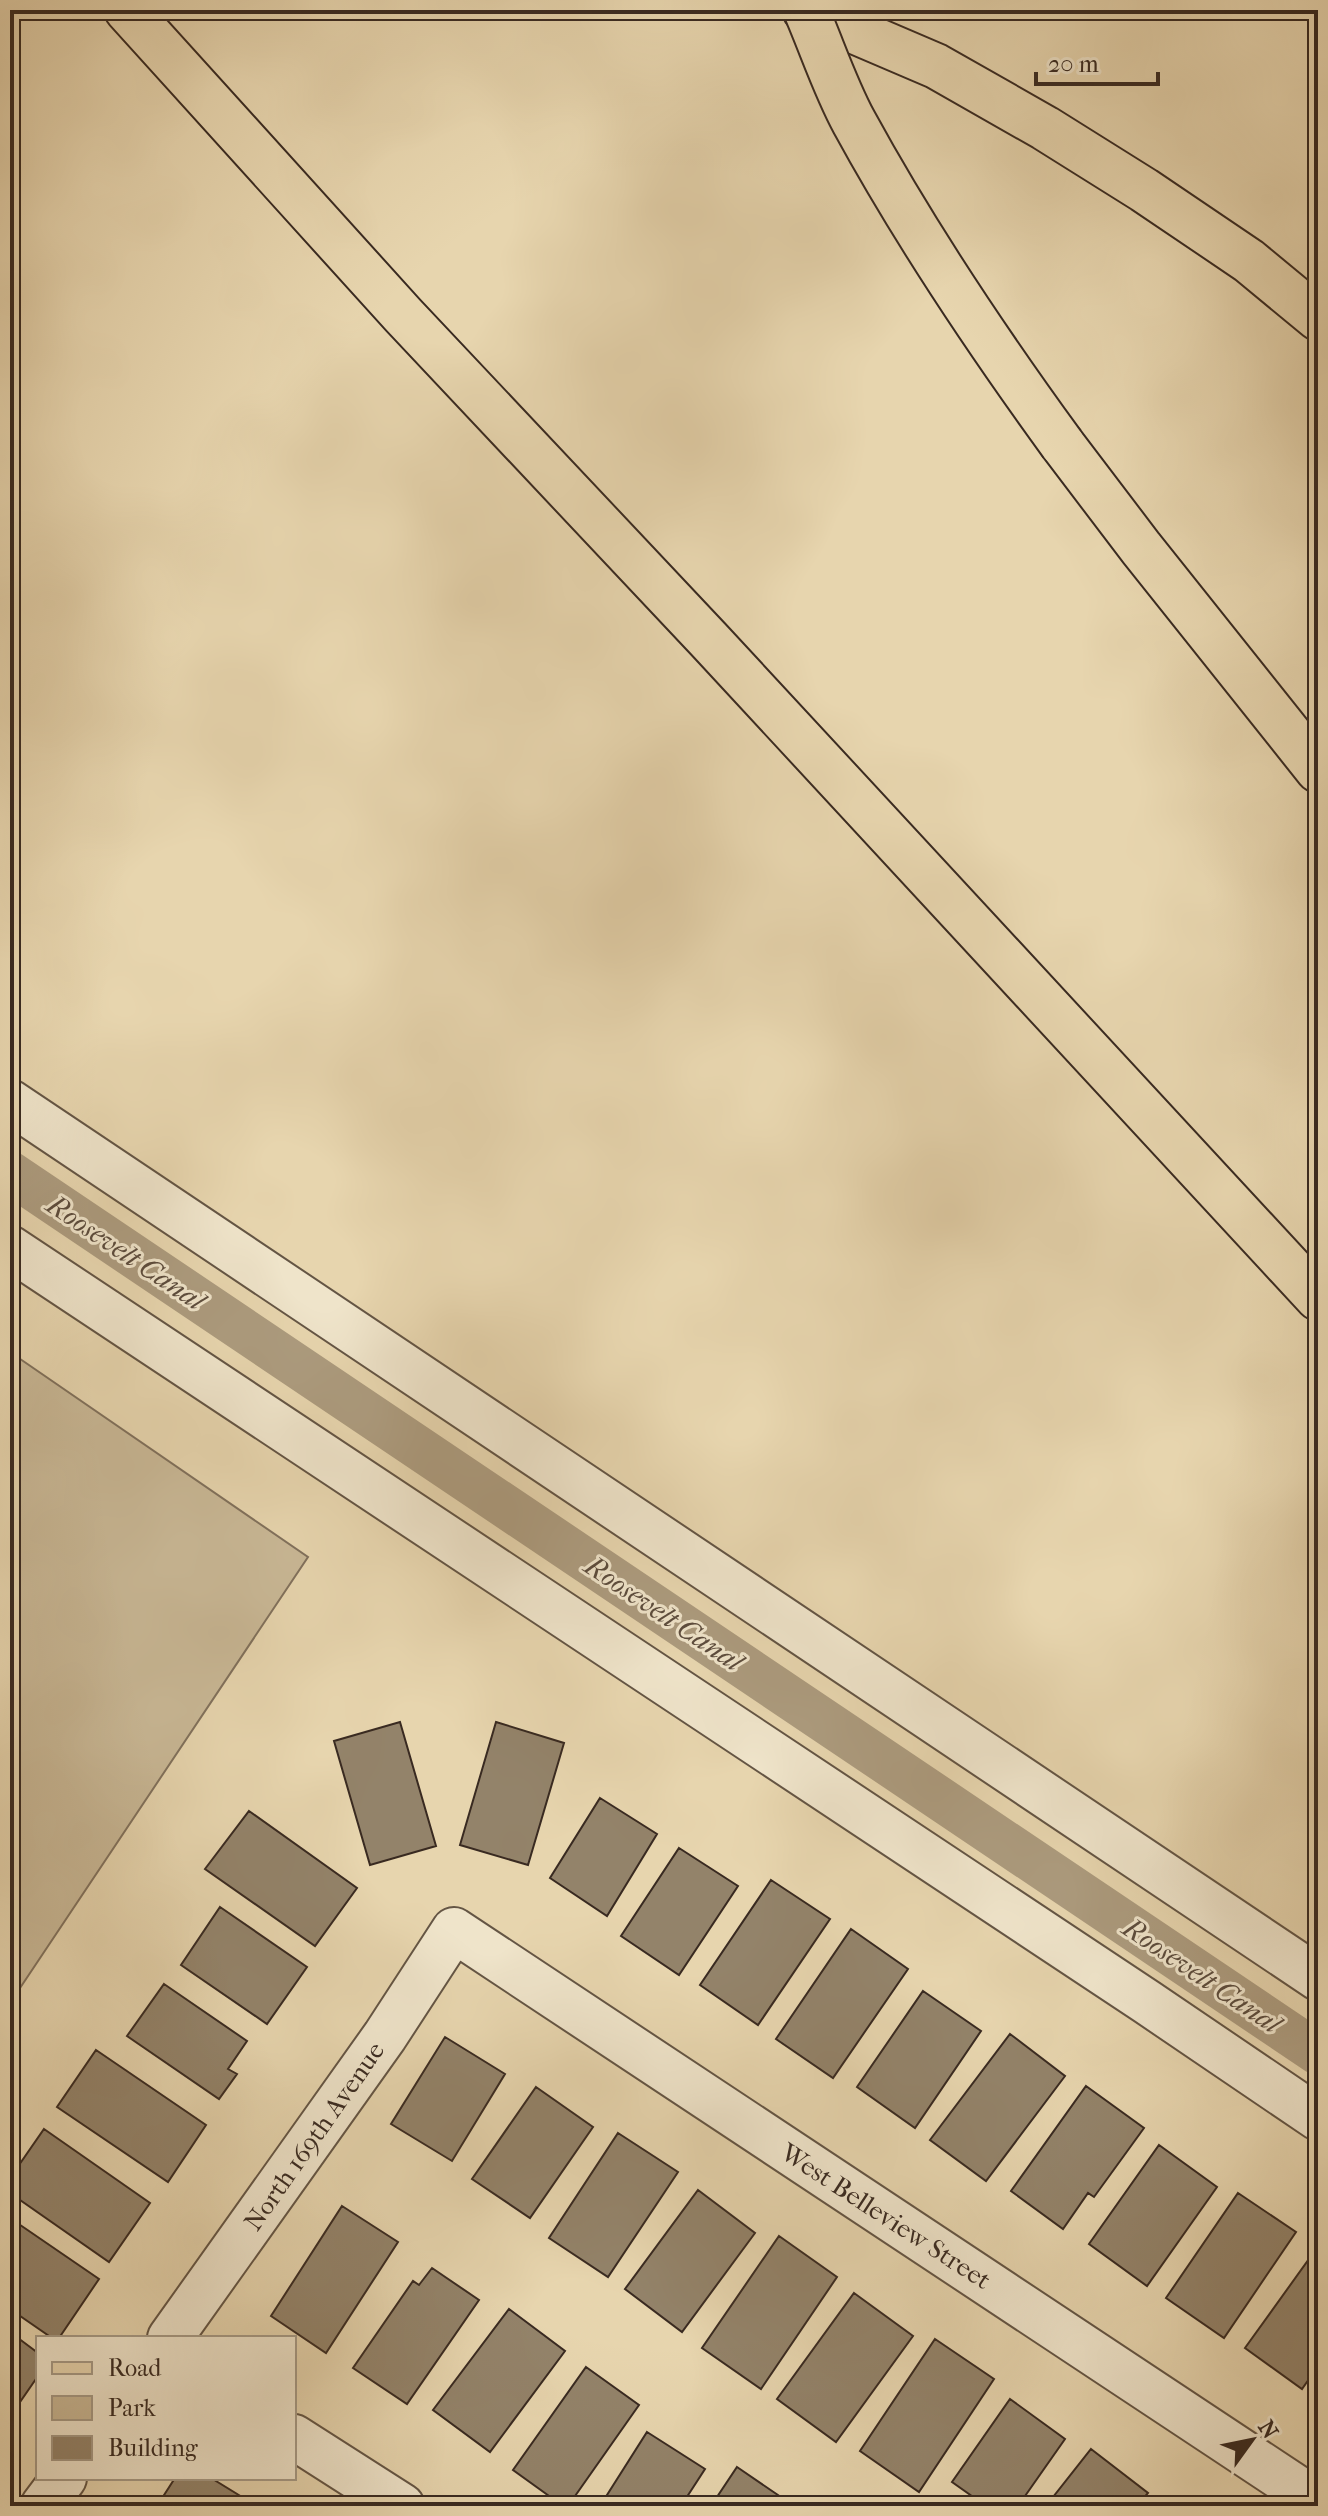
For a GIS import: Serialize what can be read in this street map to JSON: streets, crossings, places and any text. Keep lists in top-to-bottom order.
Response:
{
  "streets": {
    "street": ["North 169th Avenue", "West Belleview Street"]
  },
  "crossings": [
    ["North 169th Avenue", "West Belleview Street"]
  ],
  "water": ["Roosevelt Canal"],
  "legend": ["Road", "Park", "Building"],
  "scale_bar": "20 m",
  "north": "top right"
}
